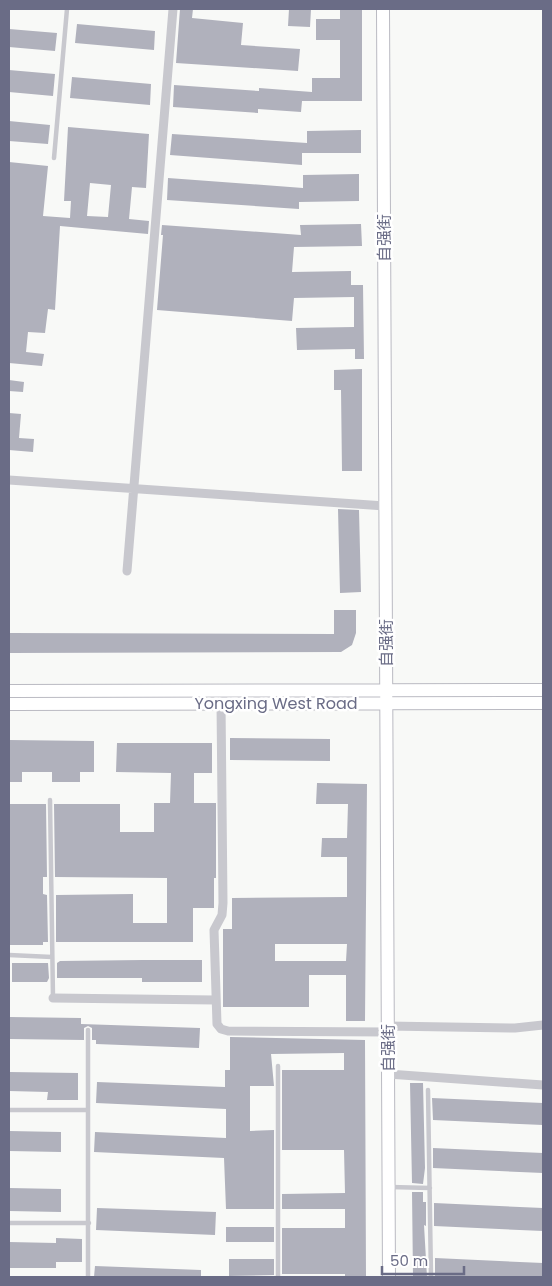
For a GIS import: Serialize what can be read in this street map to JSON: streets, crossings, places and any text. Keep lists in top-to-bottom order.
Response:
{
  "streets": {
    "street": ["自强街", "Yongxing West Road"]
  },
  "crossings": [
    ["自强街", "Yongxing West Road"]
  ],
  "scale_bar": "50 m"
}
